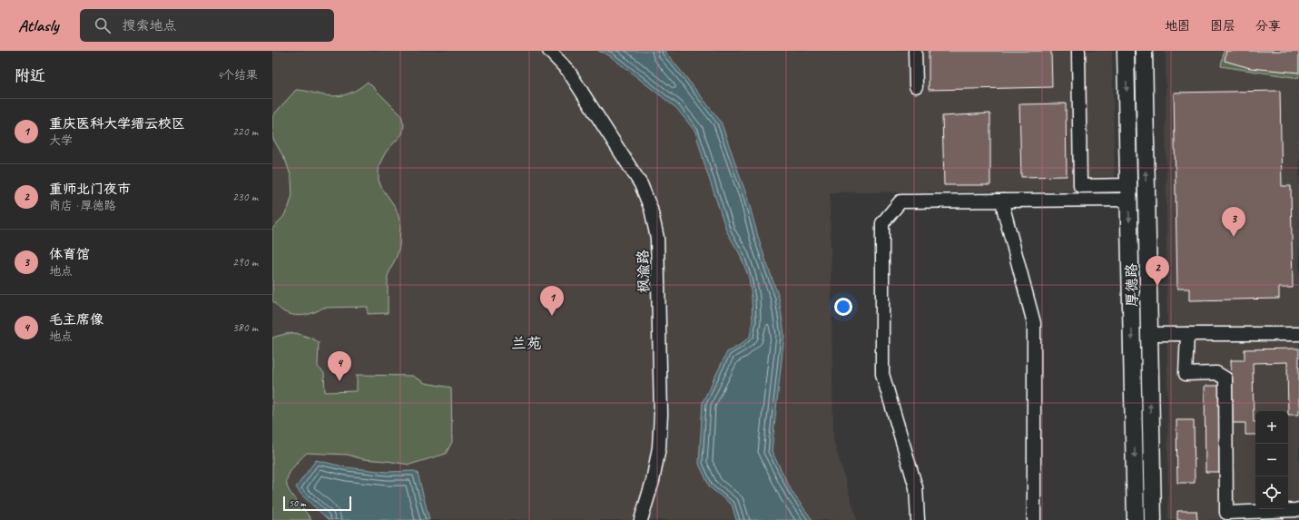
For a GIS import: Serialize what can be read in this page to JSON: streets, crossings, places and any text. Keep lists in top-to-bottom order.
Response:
{
  "streets": {
    "main road": ["厚德路"],
    "street": ["枫渝路"]
  },
  "districts": ["兰苑"],
  "scale_bar": "50 m",
  "page": {
    "header": "Atlasly",
    "search": "搜索地点",
    "nav": ["地图", "图层", "分享"],
    "heading": ["附近", "4个结果"],
    "list": [
      {
        "mark": "1",
        "name": "重庆医科大学缙云校区",
        "note": "大学",
        "value": "220 m"
      },
      {
        "mark": "2",
        "name": "重师北门夜市",
        "note": "商店 · 厚德路",
        "value": "230 m"
      },
      {
        "mark": "3",
        "name": "体育馆",
        "note": "地点",
        "value": "290 m"
      },
      {
        "mark": "4",
        "name": "毛主席像",
        "note": "地点",
        "value": "380 m"
      }
    ],
    "pins": [
      "3",
      "2",
      "1",
      "4"
    ],
    "map_buttons": ["+", "−"],
    "scale": "50 m"
  }
}
